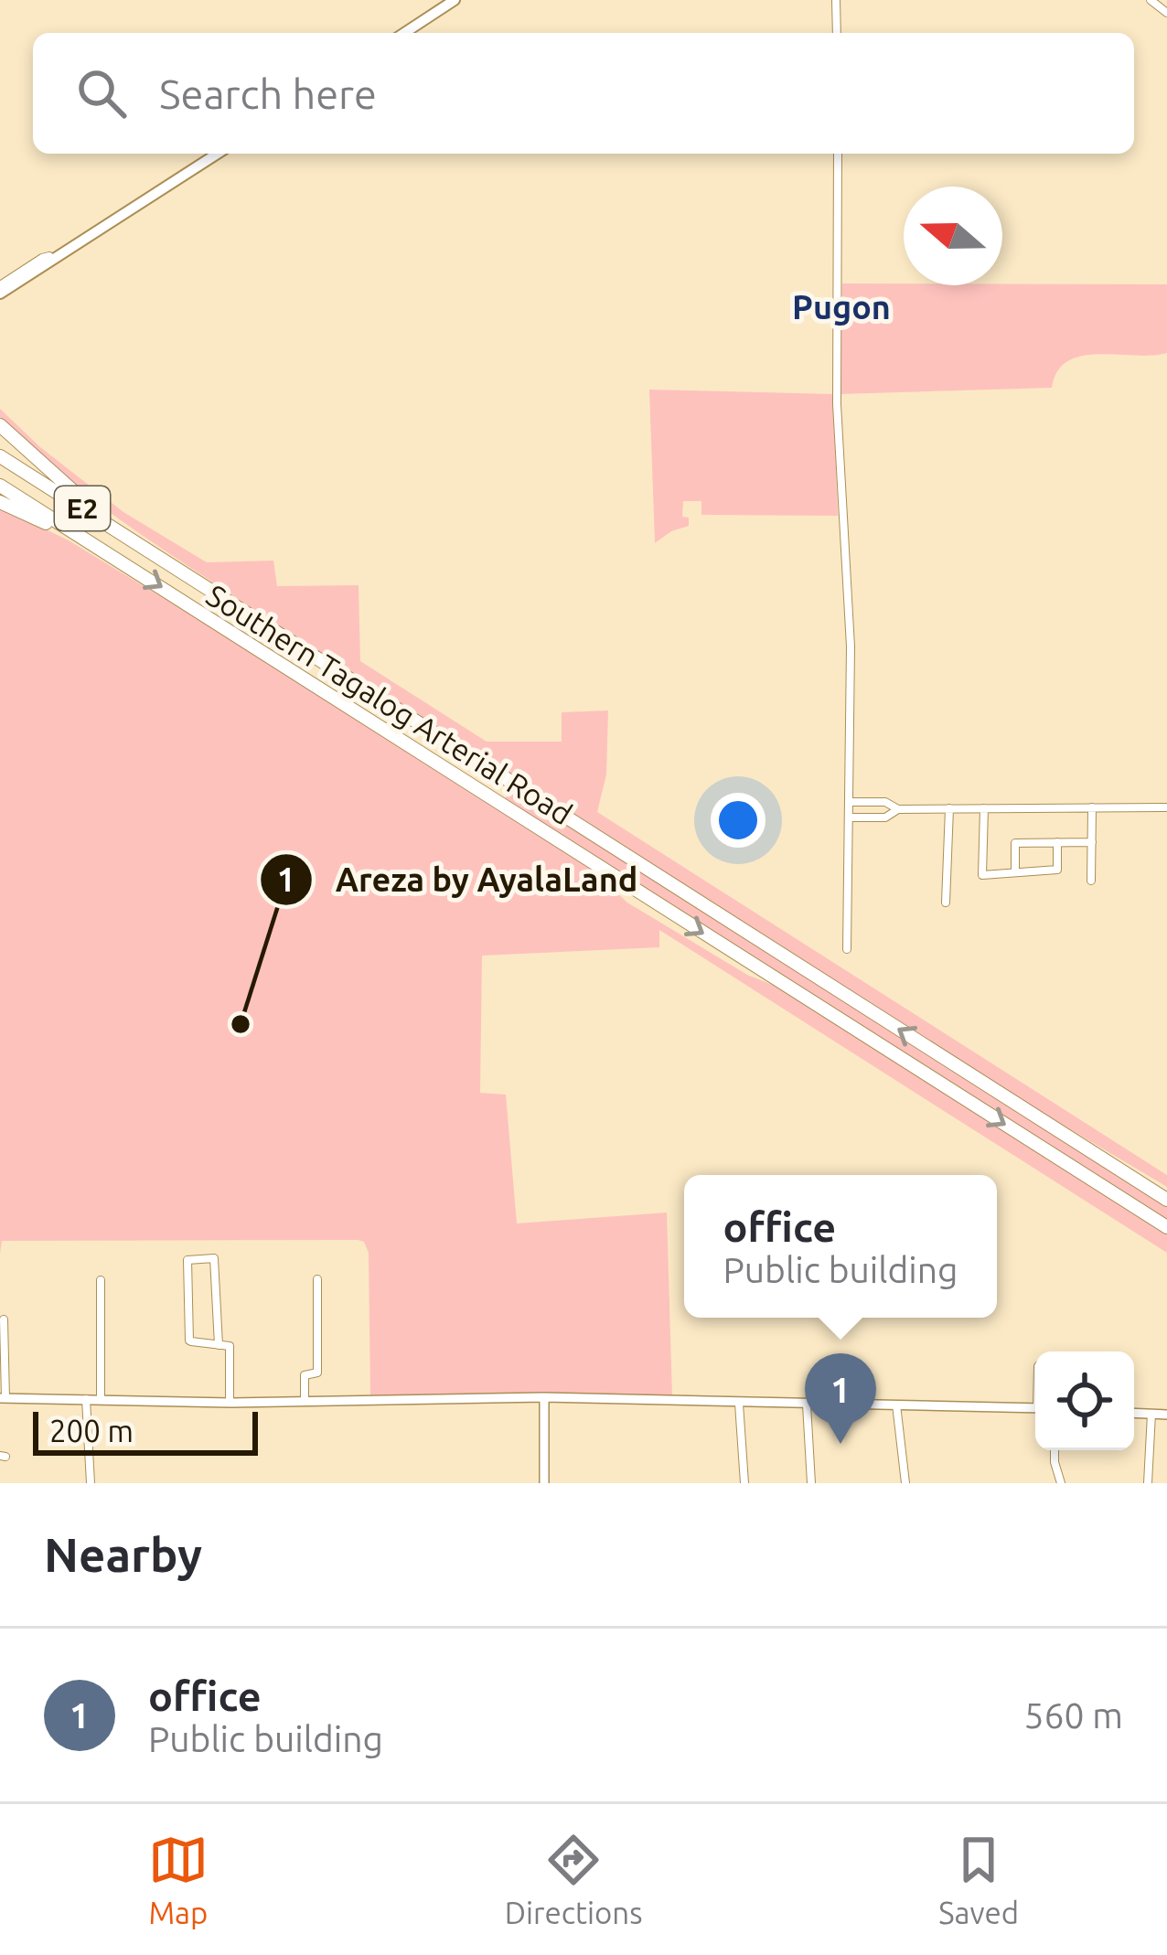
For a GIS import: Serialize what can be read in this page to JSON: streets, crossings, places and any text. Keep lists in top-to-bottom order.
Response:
{
  "streets": {
    "highway": ["E2", "Southern Tagalog Arterial Road"]
  },
  "districts": ["Pugon"],
  "places": ["Areza by AyalaLand"],
  "scale_bar": "200 m",
  "north": "left",
  "page": {
    "search": "Search here",
    "popup": ["office", "Public building"],
    "pins": "1",
    "scale": "200 m",
    "heading": "Nearby",
    "list": [
      {
        "mark": "1",
        "name": "office",
        "note": "Public building",
        "value": "560 m"
      }
    ],
    "nav": ["Map", "Directions", "Saved"]
  }
}
